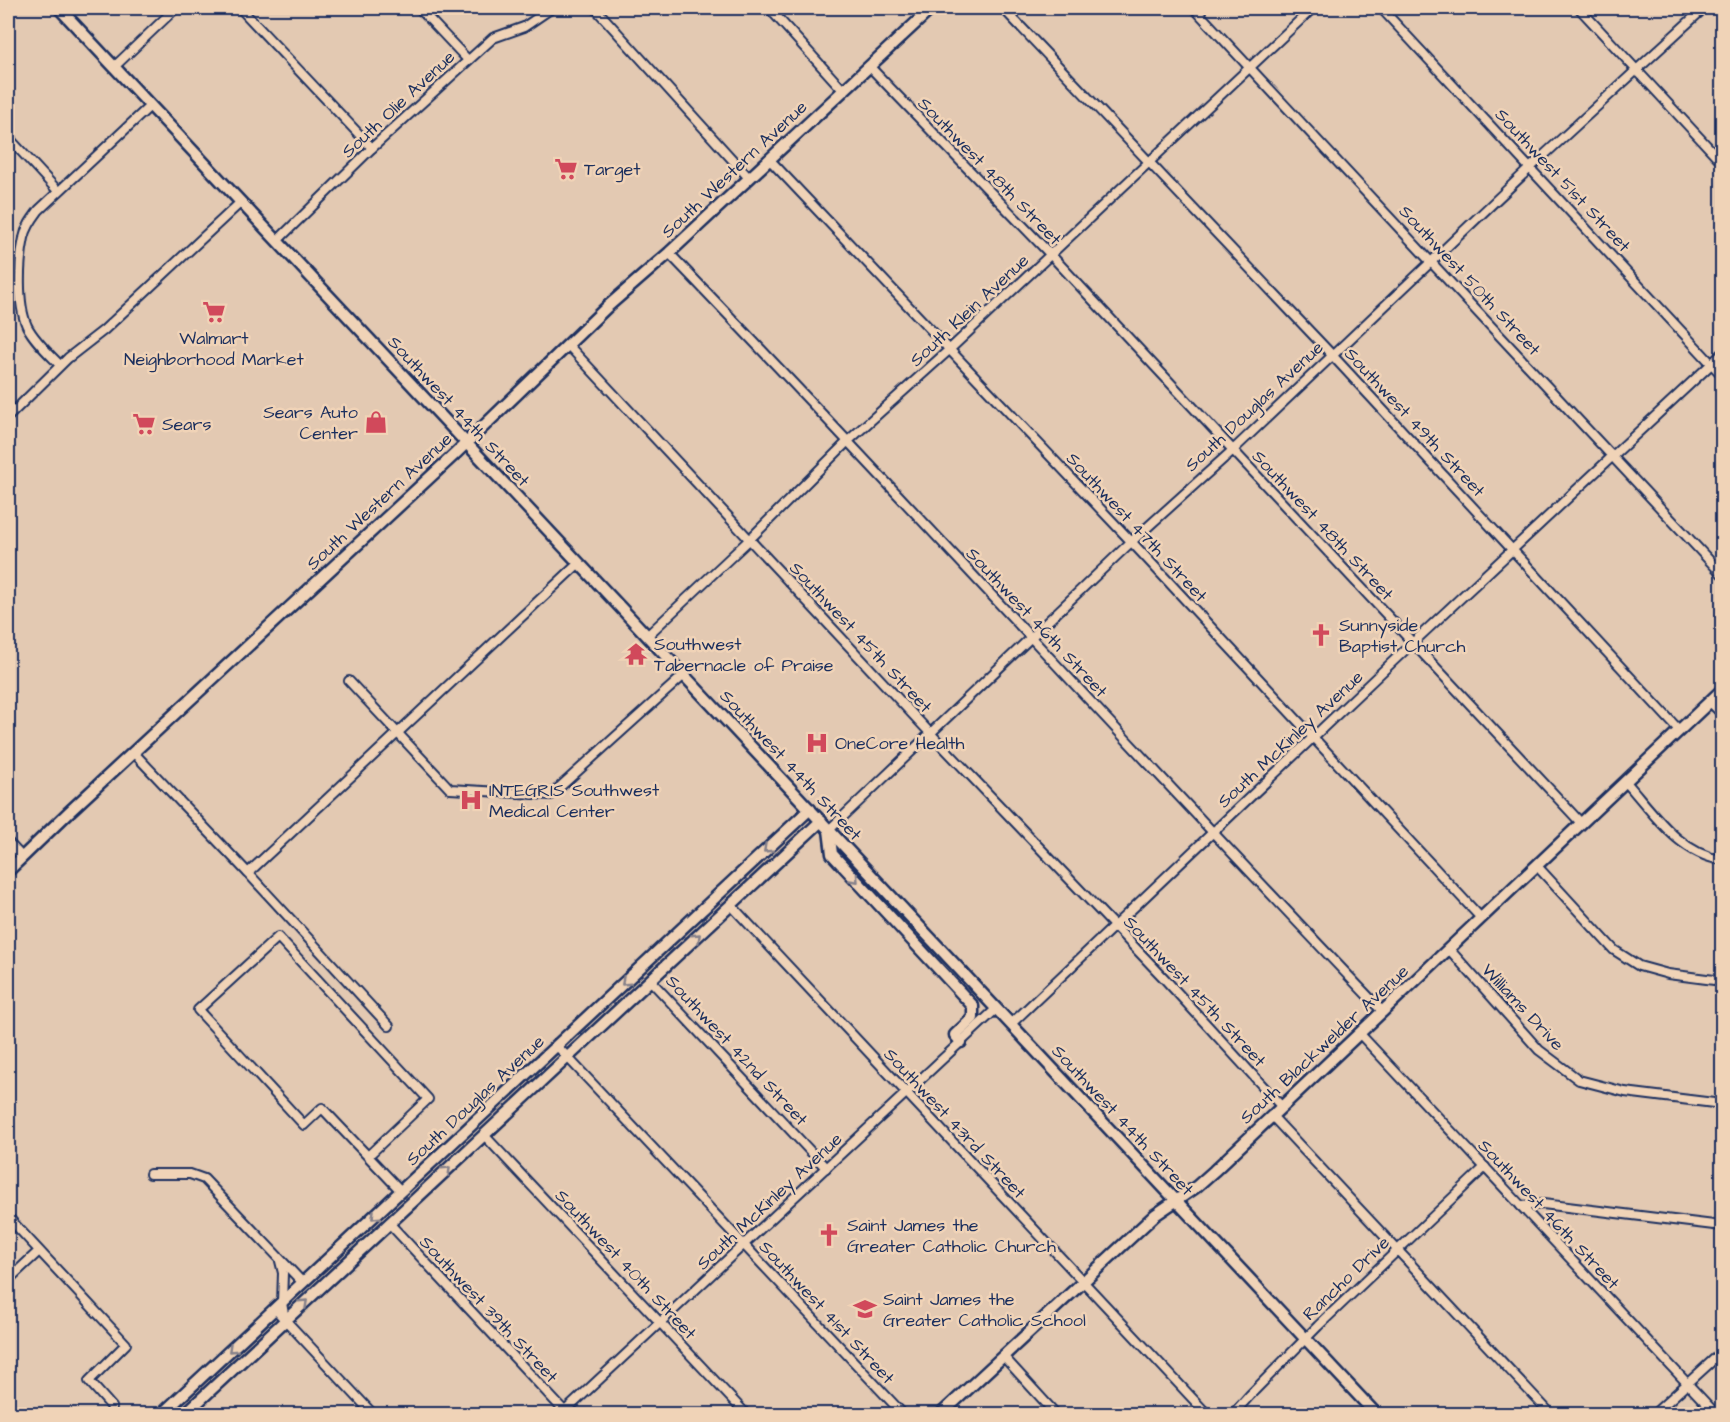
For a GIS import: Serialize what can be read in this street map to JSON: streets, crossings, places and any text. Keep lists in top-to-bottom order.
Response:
{
  "streets": {
    "main road": [
      "South Western Avenue",
      "South Douglas Avenue",
      "Southwest 44th Street",
      "South Blackwelder Avenue"
    ],
    "street": [
      "South Olie Avenue",
      "Southwest 48th Street",
      "Southwest 51st Street",
      "Southwest 50th Street",
      "South Klein Avenue",
      "Southwest 49th Street",
      "Southwest 47th Street",
      "Southwest 46th Street",
      "Southwest 45th Street",
      "South McKinley Avenue",
      "Williams Drive",
      "Southwest 42nd Street",
      "Southwest 43rd Street",
      "Southwest 40th Street",
      "Rancho Drive",
      "Southwest 39th Street",
      "Southwest 41st Street"
    ]
  },
  "crossings": [
    ["South Olie Avenue", "Southwest 44th Street"],
    ["South Western Avenue", "Southwest 48th Street"],
    ["South Western Avenue", "Southwest 44th Street"],
    ["South Western Avenue", "Southwest 47th Street"],
    ["South Western Avenue", "Southwest 46th Street"],
    ["South Western Avenue", "Southwest 45th Street"],
    ["Southwest 48th Street", "South Klein Avenue"],
    ["Southwest 48th Street", "South Douglas Avenue"],
    ["Southwest 48th Street", "South McKinley Avenue"],
    ["Southwest 48th Street", "South Blackwelder Avenue"],
    ["Southwest 51st Street", "South Douglas Avenue"],
    ["Southwest 51st Street", "South McKinley Avenue"],
    ["Southwest 50th Street", "South Klein Avenue"],
    ["Southwest 50th Street", "South Douglas Avenue"],
    ["Southwest 50th Street", "South McKinley Avenue"],
    ["South Klein Avenue", "Southwest 44th Street"],
    ["South Klein Avenue", "Southwest 49th Street"],
    ["South Klein Avenue", "Southwest 47th Street"],
    ["South Klein Avenue", "Southwest 46th Street"],
    ["South Klein Avenue", "Southwest 45th Street"],
    ["South Douglas Avenue", "Southwest 44th Street"],
    ["South Douglas Avenue", "Southwest 49th Street"],
    ["South Douglas Avenue", "Southwest 47th Street"],
    ["South Douglas Avenue", "Southwest 46th Street"],
    ["South Douglas Avenue", "Southwest 45th Street"],
    ["South Douglas Avenue", "Southwest 42nd Street"],
    ["South Douglas Avenue", "Southwest 43rd Street"],
    ["South Douglas Avenue", "Southwest 40th Street"],
    ["South Douglas Avenue", "Southwest 39th Street"],
    ["South Douglas Avenue", "Southwest 41st Street"],
    ["Southwest 44th Street", "South McKinley Avenue"],
    ["Southwest 44th Street", "South Blackwelder Avenue"],
    ["Southwest 44th Street", "Rancho Drive"],
    ["Southwest 49th Street", "South McKinley Avenue"],
    ["Southwest 49th Street", "South Blackwelder Avenue"],
    ["Southwest 47th Street", "South McKinley Avenue"],
    ["Southwest 47th Street", "South Blackwelder Avenue"],
    ["Southwest 46th Street", "South McKinley Avenue"],
    ["Southwest 46th Street", "South Blackwelder Avenue"],
    ["Southwest 46th Street", "Rancho Drive"],
    ["Southwest 45th Street", "South McKinley Avenue"],
    ["Southwest 45th Street", "South Blackwelder Avenue"],
    ["South McKinley Avenue", "Southwest 42nd Street"],
    ["South McKinley Avenue", "Southwest 43rd Street"],
    ["South McKinley Avenue", "Southwest 40th Street"],
    ["South McKinley Avenue", "Southwest 39th Street"],
    ["South McKinley Avenue", "Southwest 41st Street"],
    ["Williams Drive", "South Blackwelder Avenue"],
    ["South Blackwelder Avenue", "Southwest 43rd Street"]
  ],
  "places": {
    "supermarket": ["Target", "Walmart Neighborhood Market", "Sears"],
    "shop": ["Sears Auto Center"],
    "church": ["Sunnyside Baptist Church", "Saint James the Greater Catholic Church"],
    "temple": ["Southwest Tabernacle of Praise"],
    "hospital": ["OneCore Health", "INTEGRIS Southwest Medical Center"],
    "school or university": ["Saint James the Greater Catholic School"]
  }
}
